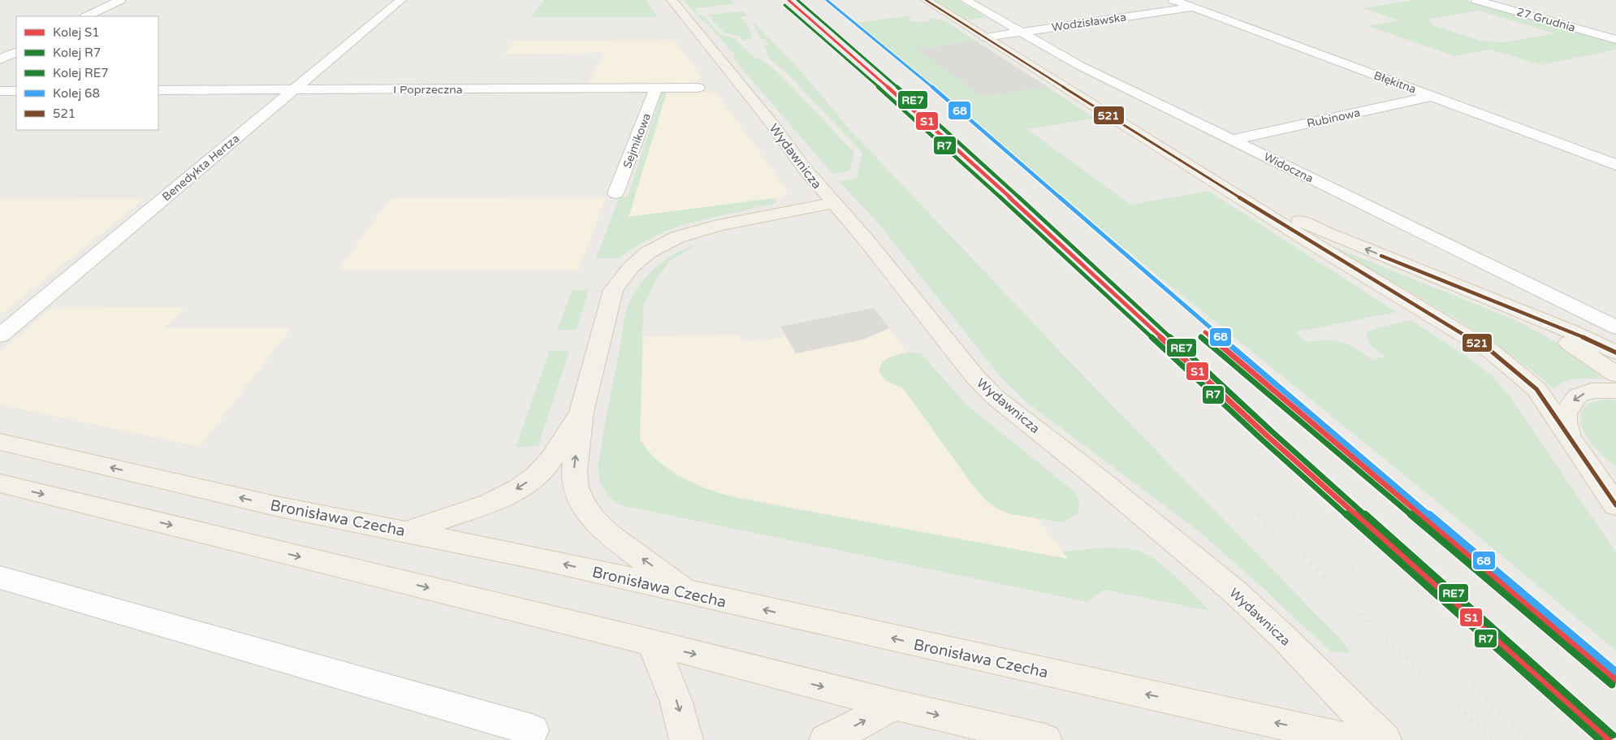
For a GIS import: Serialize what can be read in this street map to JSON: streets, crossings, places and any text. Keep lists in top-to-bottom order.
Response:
{
  "streets": {
    "main road": ["Wydawnicza", "Bronisława Czecha"],
    "street": [
      "27 Grudnia",
      "Wodzisławska",
      "Błękitna",
      "I Poprzeczna",
      "Rubinowa",
      "Sejmikowa",
      "Benedykta Hertza",
      "Widoczna"
    ]
  },
  "crossings": [
    ["Wodzisławska", "Błękitna"],
    ["Wodzisławska", "Widoczna"],
    ["Błękitna", "Rubinowa"],
    ["I Poprzeczna", "Sejmikowa"],
    ["I Poprzeczna", "Benedykta Hertza"],
    ["Rubinowa", "Widoczna"]
  ],
  "lines": [
    "rail line S1",
    "rail line RE7",
    "rail line 68",
    "transit line 521",
    "rail line R7"
  ],
  "legend": [
    "Kolej S1",
    "Kolej R7",
    "Kolej RE7",
    "Kolej 68",
    "521"
  ]
}
